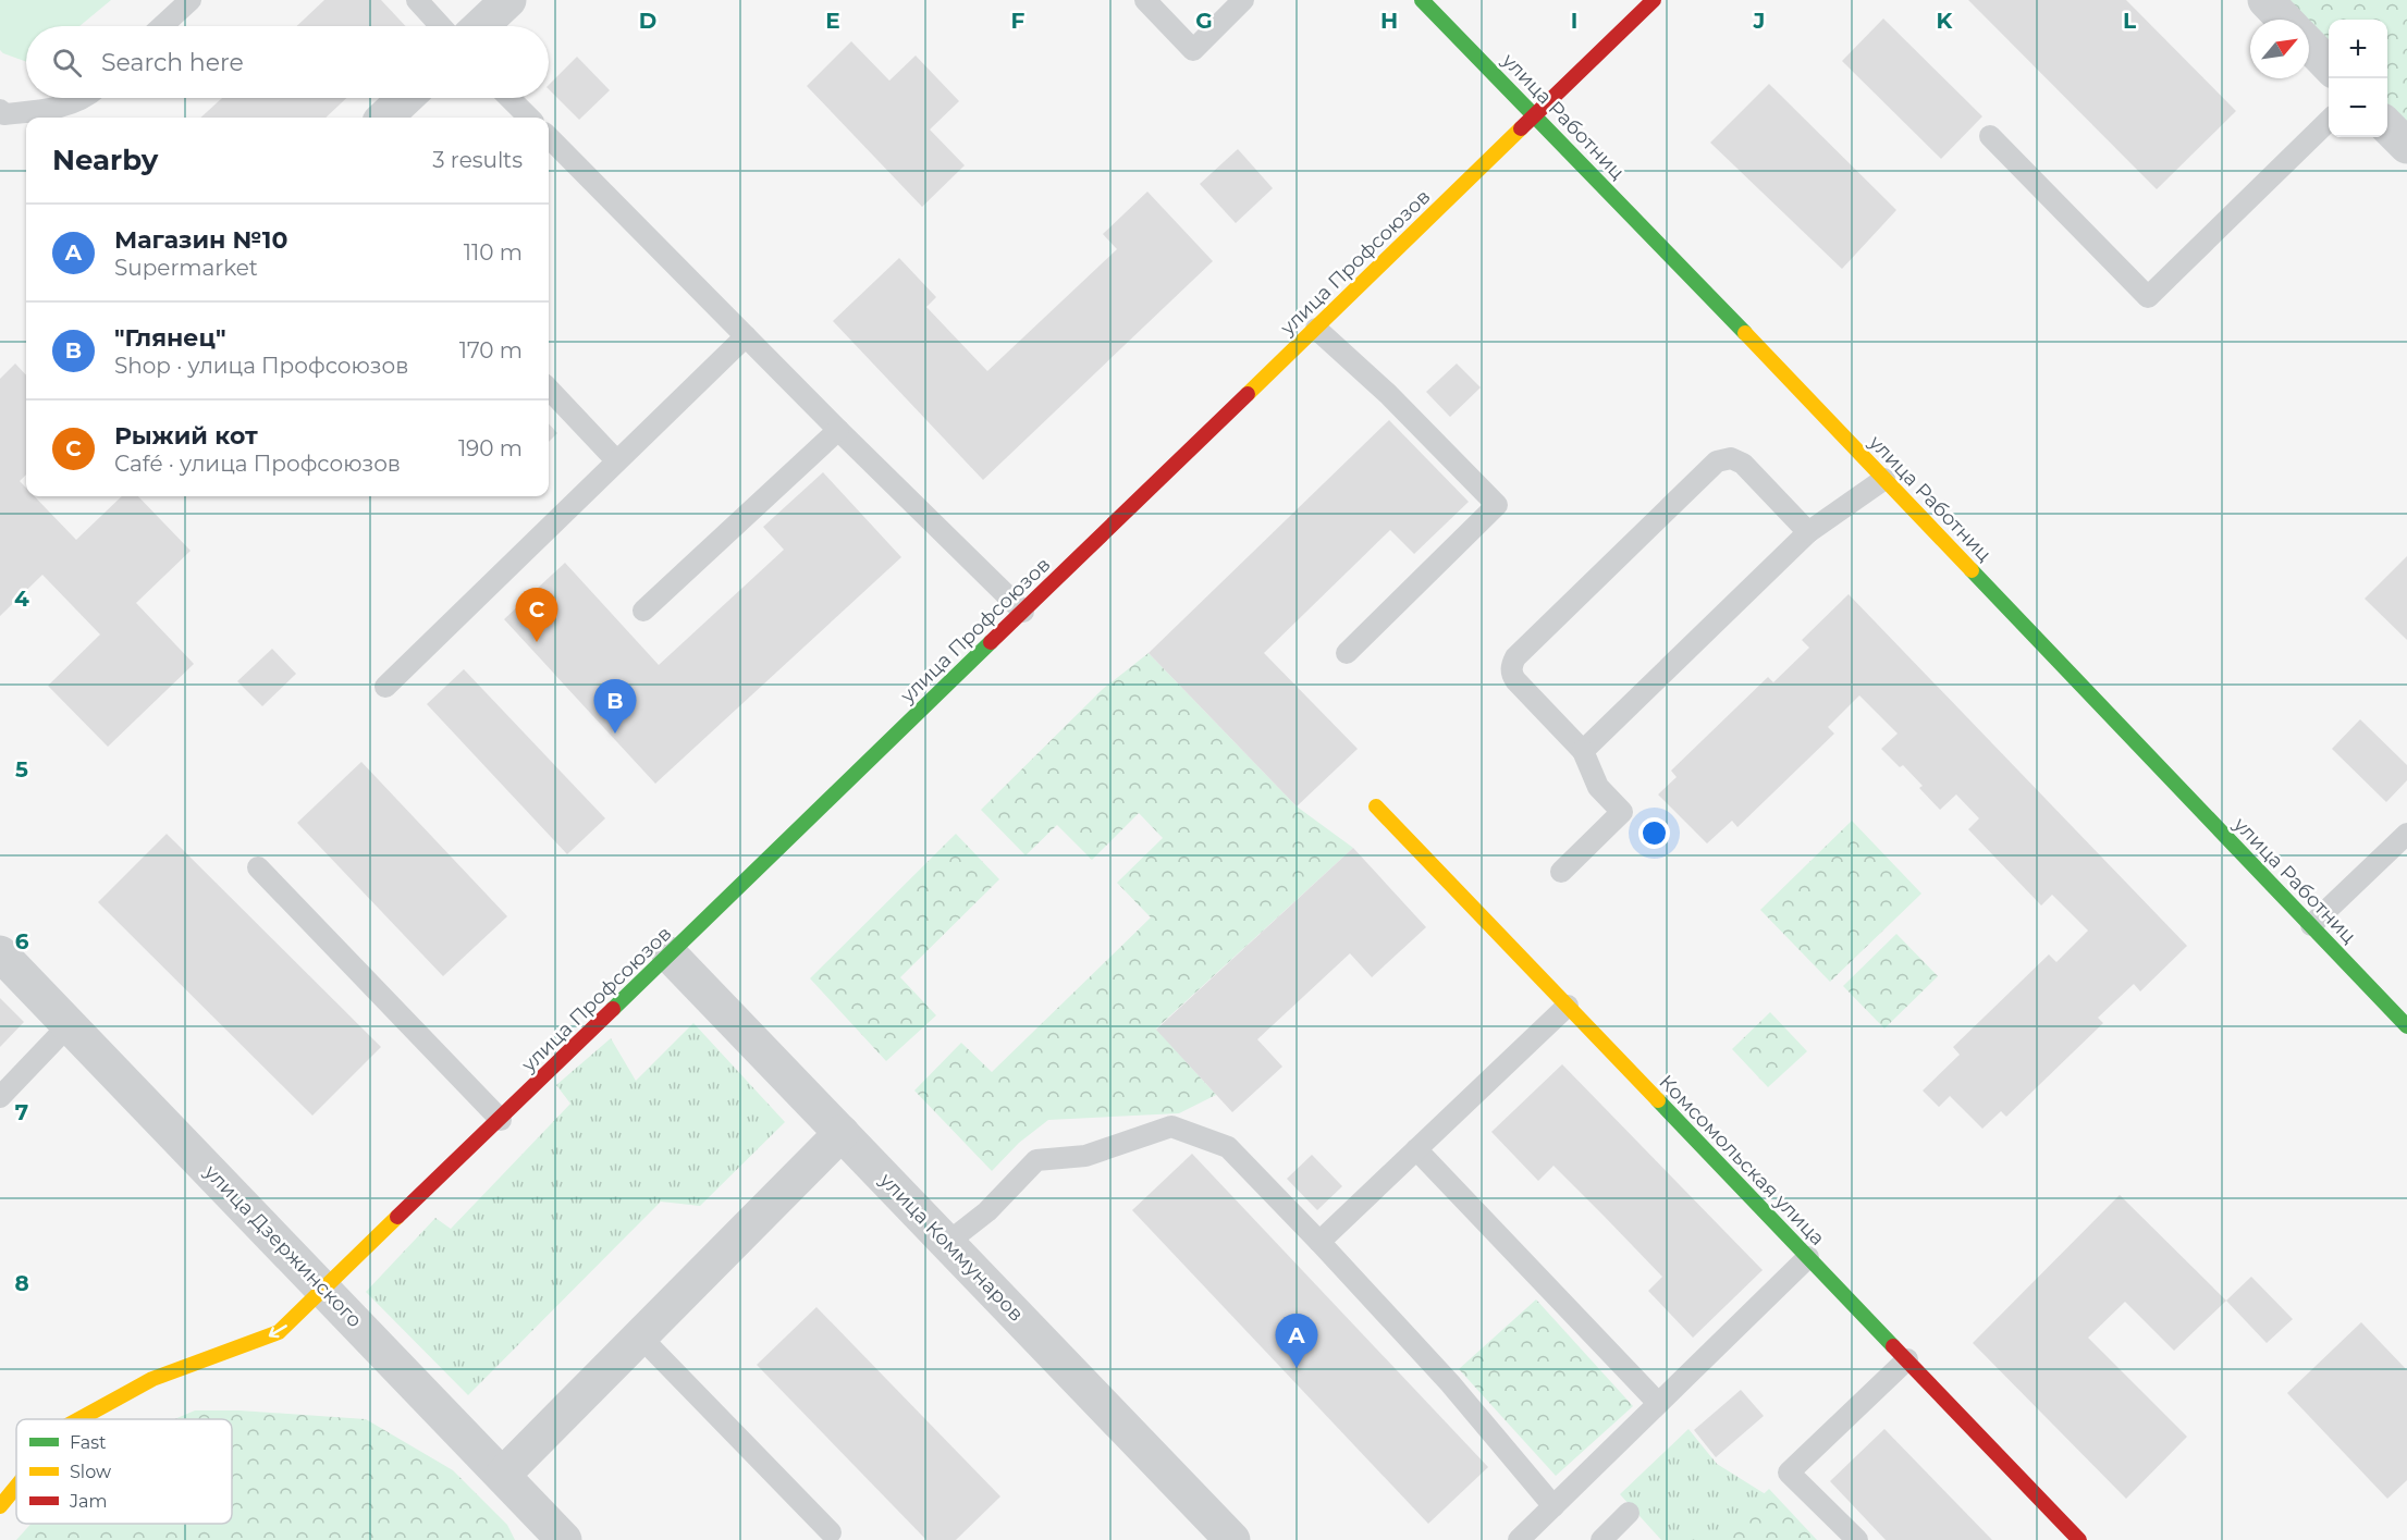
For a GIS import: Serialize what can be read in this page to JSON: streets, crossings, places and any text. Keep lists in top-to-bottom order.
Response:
{
  "streets": {
    "street": [
      "улица Работниц",
      "улица Профсоюзов",
      "Комсомольская улица",
      "улица Дзержинского",
      "улица Коммунаров"
    ]
  },
  "crossings": [
    ["улица Работниц", "улица Профсоюзов"],
    ["улица Профсоюзов", "улица Дзержинского"],
    ["улица Профсоюзов", "улица Коммунаров"]
  ],
  "legend": ["Fast", "Slow", "Jam"],
  "north": "top right",
  "page": {
    "map_buttons": ["+", "−"],
    "search": "Search here",
    "heading": ["Nearby", "3 results"],
    "list": [
      {
        "mark": "A",
        "name": "Магазин №10",
        "note": "Supermarket",
        "value": "110 m"
      },
      {
        "mark": "B",
        "name": "\"Глянец\"",
        "note": "Shop · улица Профсоюзов",
        "value": "170 m"
      },
      {
        "mark": "C",
        "name": "Рыжий кот",
        "note": "Café · улица Профсоюзов",
        "value": "190 m"
      }
    ],
    "pins": ["C", "B", "A"]
  },
  "grid": {
    "columns": [
      "D",
      "E",
      "F",
      "G",
      "H",
      "I",
      "J",
      "K",
      "L"
    ],
    "rows": [
      "4",
      "5",
      "6",
      "7",
      "8"
    ]
  }
}
